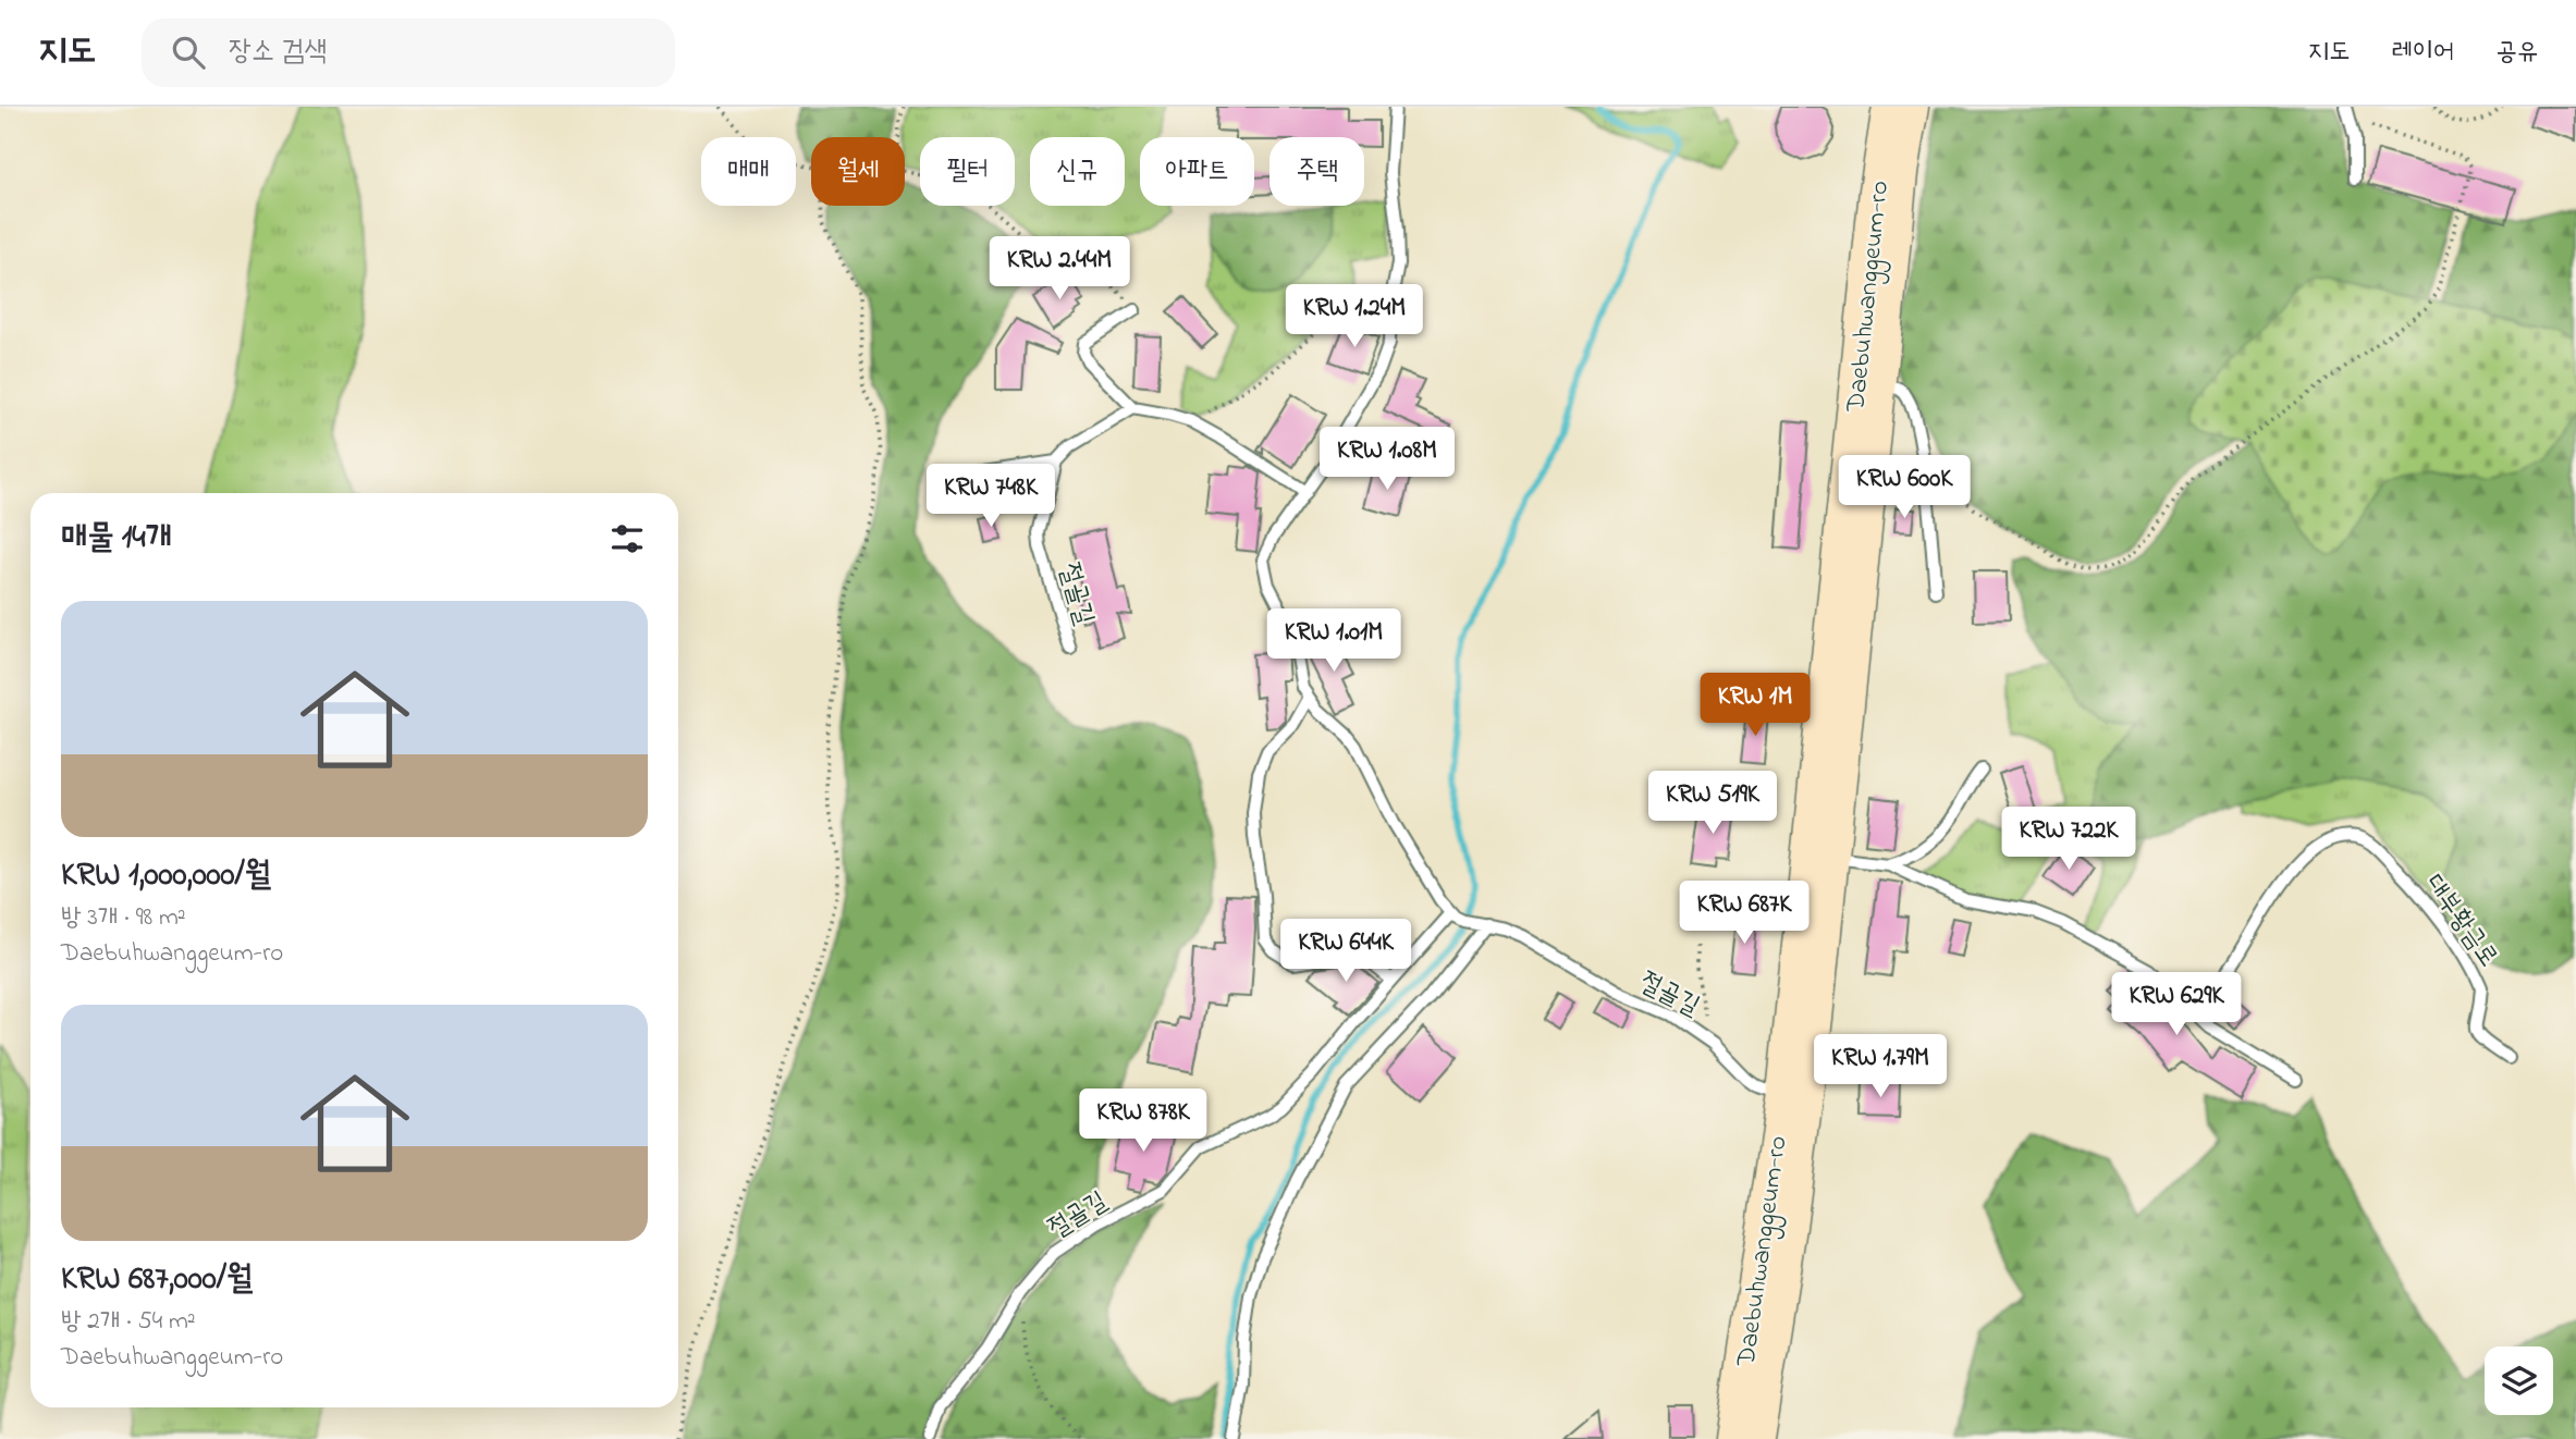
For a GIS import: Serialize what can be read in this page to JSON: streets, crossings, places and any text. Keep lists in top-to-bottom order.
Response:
{
  "streets": {
    "main road": ["Daebuhwanggeum-ro"],
    "lane": ["절골길", "대부황금로"]
  },
  "crossings": [
    ["Daebuhwanggeum-ro", "절골길"]
  ],
  "page": {
    "header": "지도",
    "search": "장소 검색",
    "nav": ["지도", "레이어", "공유"],
    "chip": [
      "매매",
      "월세",
      "필터",
      "신규",
      "아파트",
      "주택"
    ],
    "price": [
      "KRW 2.44M",
      "KRW 1.24M",
      "KRW 1.08M",
      "KRW 600K",
      "KRW 748K",
      "KRW 1.01M",
      "KRW 1M",
      "KRW 519K",
      "KRW 722K",
      "KRW 687K",
      "KRW 644K",
      "KRW 629K",
      "KRW 1.79M",
      "KRW 878K"
    ],
    "heading": "매물 14개",
    "list": [
      {
        "name": "KRW 1,000,000/월",
        "note": "방 3개 · 98 m² · Daebuhwanggeum-ro"
      },
      {
        "name": "KRW 687,000/월",
        "note": "방 2개 · 54 m² · Daebuhwanggeum-ro"
      }
    ]
  }
}
